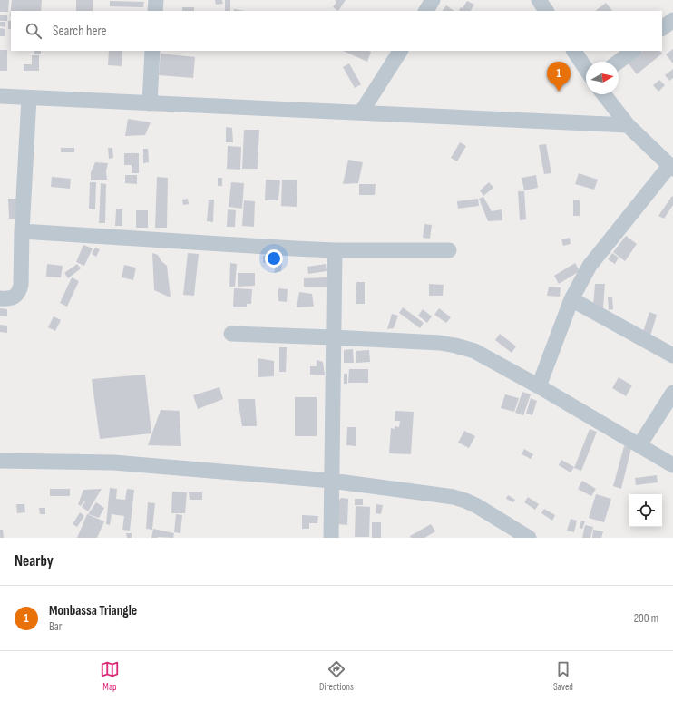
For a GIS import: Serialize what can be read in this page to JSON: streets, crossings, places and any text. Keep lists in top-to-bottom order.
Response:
{
  "north": "right",
  "page": {
    "search": "Search here",
    "pins": "1",
    "heading": "Nearby",
    "list": [
      {
        "mark": "1",
        "name": "Monbassa Triangle",
        "note": "Bar",
        "value": "200 m"
      }
    ],
    "nav": ["Map", "Directions", "Saved"]
  }
}
